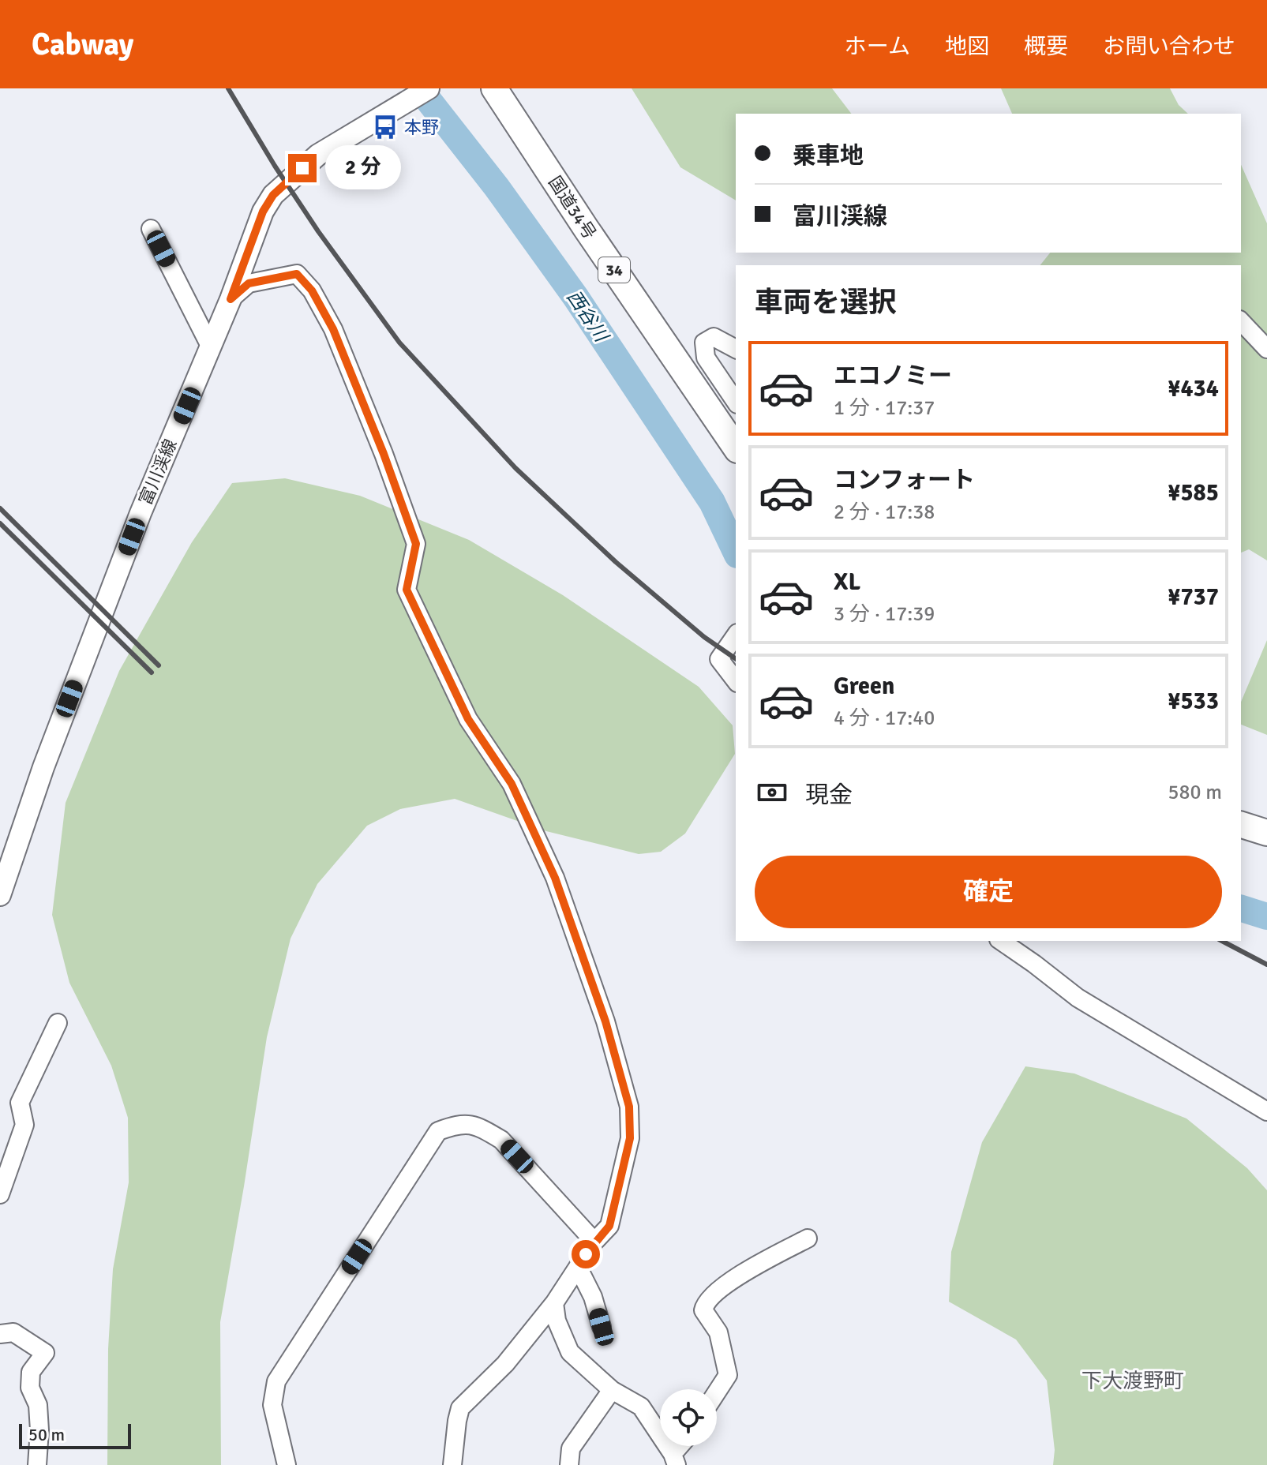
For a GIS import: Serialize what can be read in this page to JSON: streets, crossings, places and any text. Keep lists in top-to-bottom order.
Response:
{
  "streets": {
    "highway": ["国道34号", "34"],
    "main road": ["富川渓線"]
  },
  "districts": ["下大渡野町"],
  "water": ["西谷川"],
  "places": {
    "bus stop": ["本野"]
  },
  "scale_bar": "50 m",
  "page": {
    "header": "Cabway",
    "nav": [
      "ホーム",
      "地図",
      "概要",
      "お問い合わせ"
    ],
    "banner": ["乗車地", "富川渓線"],
    "bubble": "2 分",
    "heading": "車両を選択",
    "list": [
      {
        "name": "エコノミー",
        "note": "1 分 · 17:37",
        "value": "¥434"
      },
      {
        "name": "コンフォート",
        "note": "2 分 · 17:38",
        "value": "¥585"
      },
      {
        "name": "XL",
        "note": "3 分 · 17:39",
        "value": "¥737"
      },
      {
        "name": "Green",
        "note": "4 分 · 17:40",
        "value": "¥533"
      }
    ],
    "pay": ["現金", "580 m"],
    "buttons": "確定",
    "scale": "50 m"
  }
}
